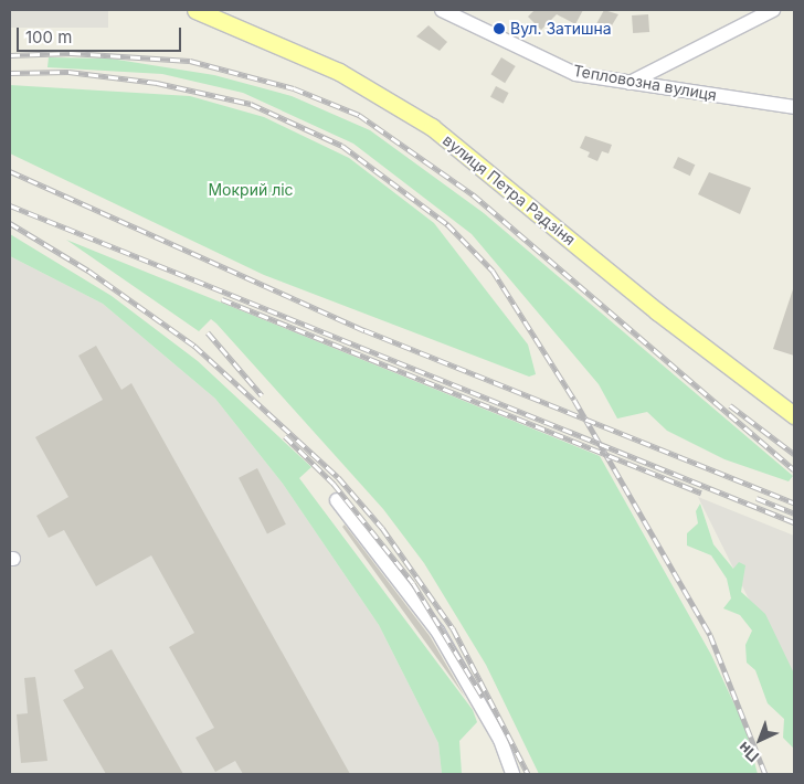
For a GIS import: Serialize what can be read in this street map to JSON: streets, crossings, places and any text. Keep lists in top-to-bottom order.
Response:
{
  "streets": {
    "main road": ["вулиця Петра Радзіня"],
    "street": ["Тепловозна вулиця"]
  },
  "parks": ["Мокрий ліс"],
  "places": ["Вул. Затишна"],
  "scale_bar": "100 m",
  "north": "bottom left"
}
